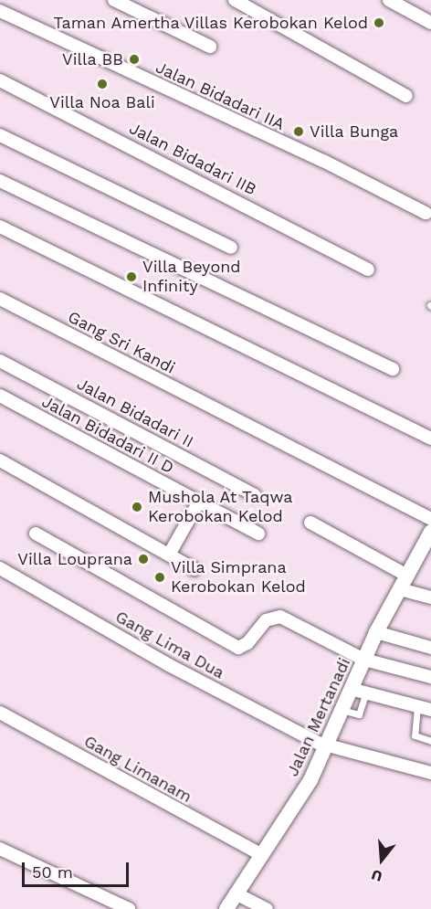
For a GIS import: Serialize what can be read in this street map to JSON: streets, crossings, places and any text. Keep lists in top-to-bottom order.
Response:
{
  "streets": {
    "street": [
      "Jalan Bidadari IIA",
      "Jalan Bidadari IIB",
      "Gang Sri Kandi",
      "Jalan Bidadari II",
      "Jalan Bidadari II D",
      "Gang Lima Dua",
      "Jalan Mertanadi",
      "Gang Limanam"
    ]
  },
  "crossings": [
    ["Gang Lima Dua", "Jalan Mertanadi"],
    ["Jalan Mertanadi", "Gang Limanam"]
  ],
  "places": [
    "Taman Amertha Villas Kerobokan Kelod",
    "Villa BB",
    "Villa Noa Bali",
    "Villa Bunga",
    "Villa Beyond Infinity",
    "Mushola At Taqwa Kerobokan Kelod",
    "Villa Louprana",
    "Villa Simprana Kerobokan Kelod"
  ],
  "scale_bar": "50 m",
  "north": "bottom"
}
